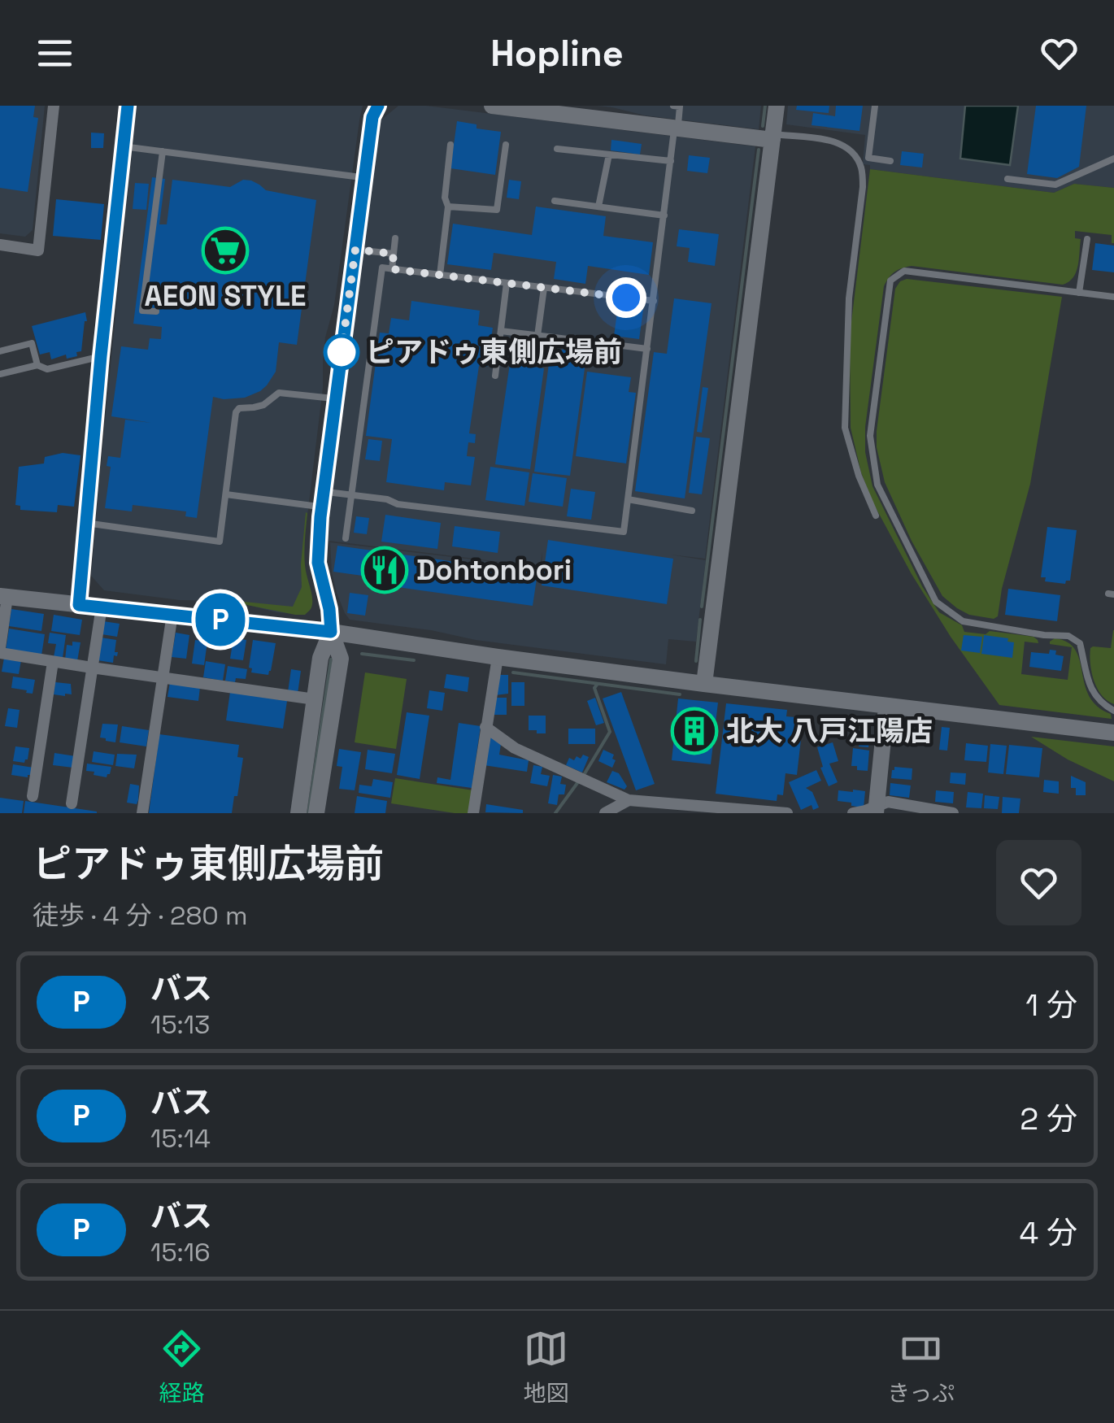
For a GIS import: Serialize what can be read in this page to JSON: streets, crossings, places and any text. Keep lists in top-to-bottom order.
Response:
{
  "places": {
    "supermarket": ["AEON STYLE"],
    "other": ["ピアドゥ東側広場前"],
    "restaurant": ["Dohtonbori"],
    "building": ["北大 八戸江陽店"]
  },
  "lines": ["bus line P"],
  "page": {
    "header": "Hopline",
    "on_map": "P",
    "heading": ["ピアドゥ東側広場前", "徒歩 · 4 分 · 280 m"],
    "list": [
      {
        "mark": "P",
        "name": "バス",
        "note": "15:13",
        "value": "1 分"
      },
      {
        "mark": "P",
        "name": "バス",
        "note": "15:14",
        "value": "2 分"
      },
      {
        "mark": "P",
        "name": "バス",
        "note": "15:16",
        "value": "4 分"
      }
    ],
    "tabs": ["経路", "地図", "きっぷ"]
  }
}
